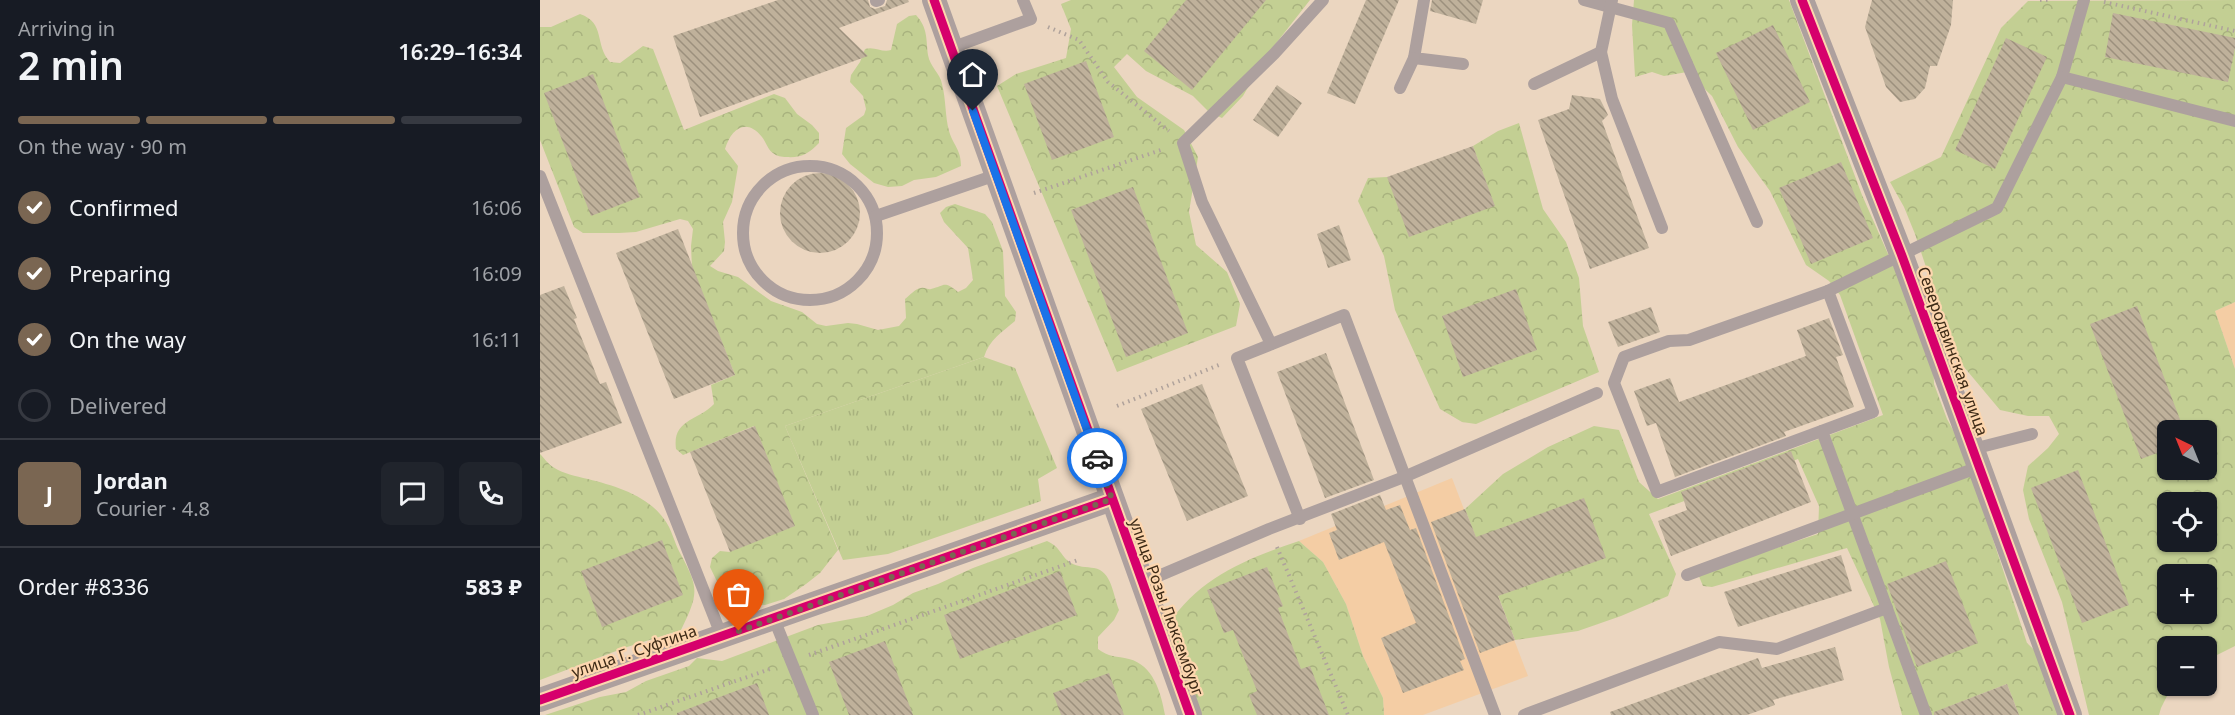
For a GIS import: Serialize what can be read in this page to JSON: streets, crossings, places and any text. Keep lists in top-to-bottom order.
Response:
{
  "streets": {
    "street": ["Северодвинская улица", "улица Розы Люксембург", "улица Г. Суфтина"]
  },
  "crossings": [
    ["улица Розы Люксембург", "улица Г. Суфтина"]
  ],
  "north": "top left",
  "page": {
    "heading": ["2 min", "Arriving in", "16:29–16:34"],
    "panel": [
      "Jordan",
      "Courier · 4.8",
      "Order #8336",
      "583 ₽"
    ],
    "bar": "On the way · 90 m",
    "list": [
      ["Confirmed", "16:06"],
      ["Preparing", "16:09"],
      ["On the way", "16:11"],
      "Delivered"
    ],
    "map_buttons": ["+", "−"],
    "round": "J"
  }
}
